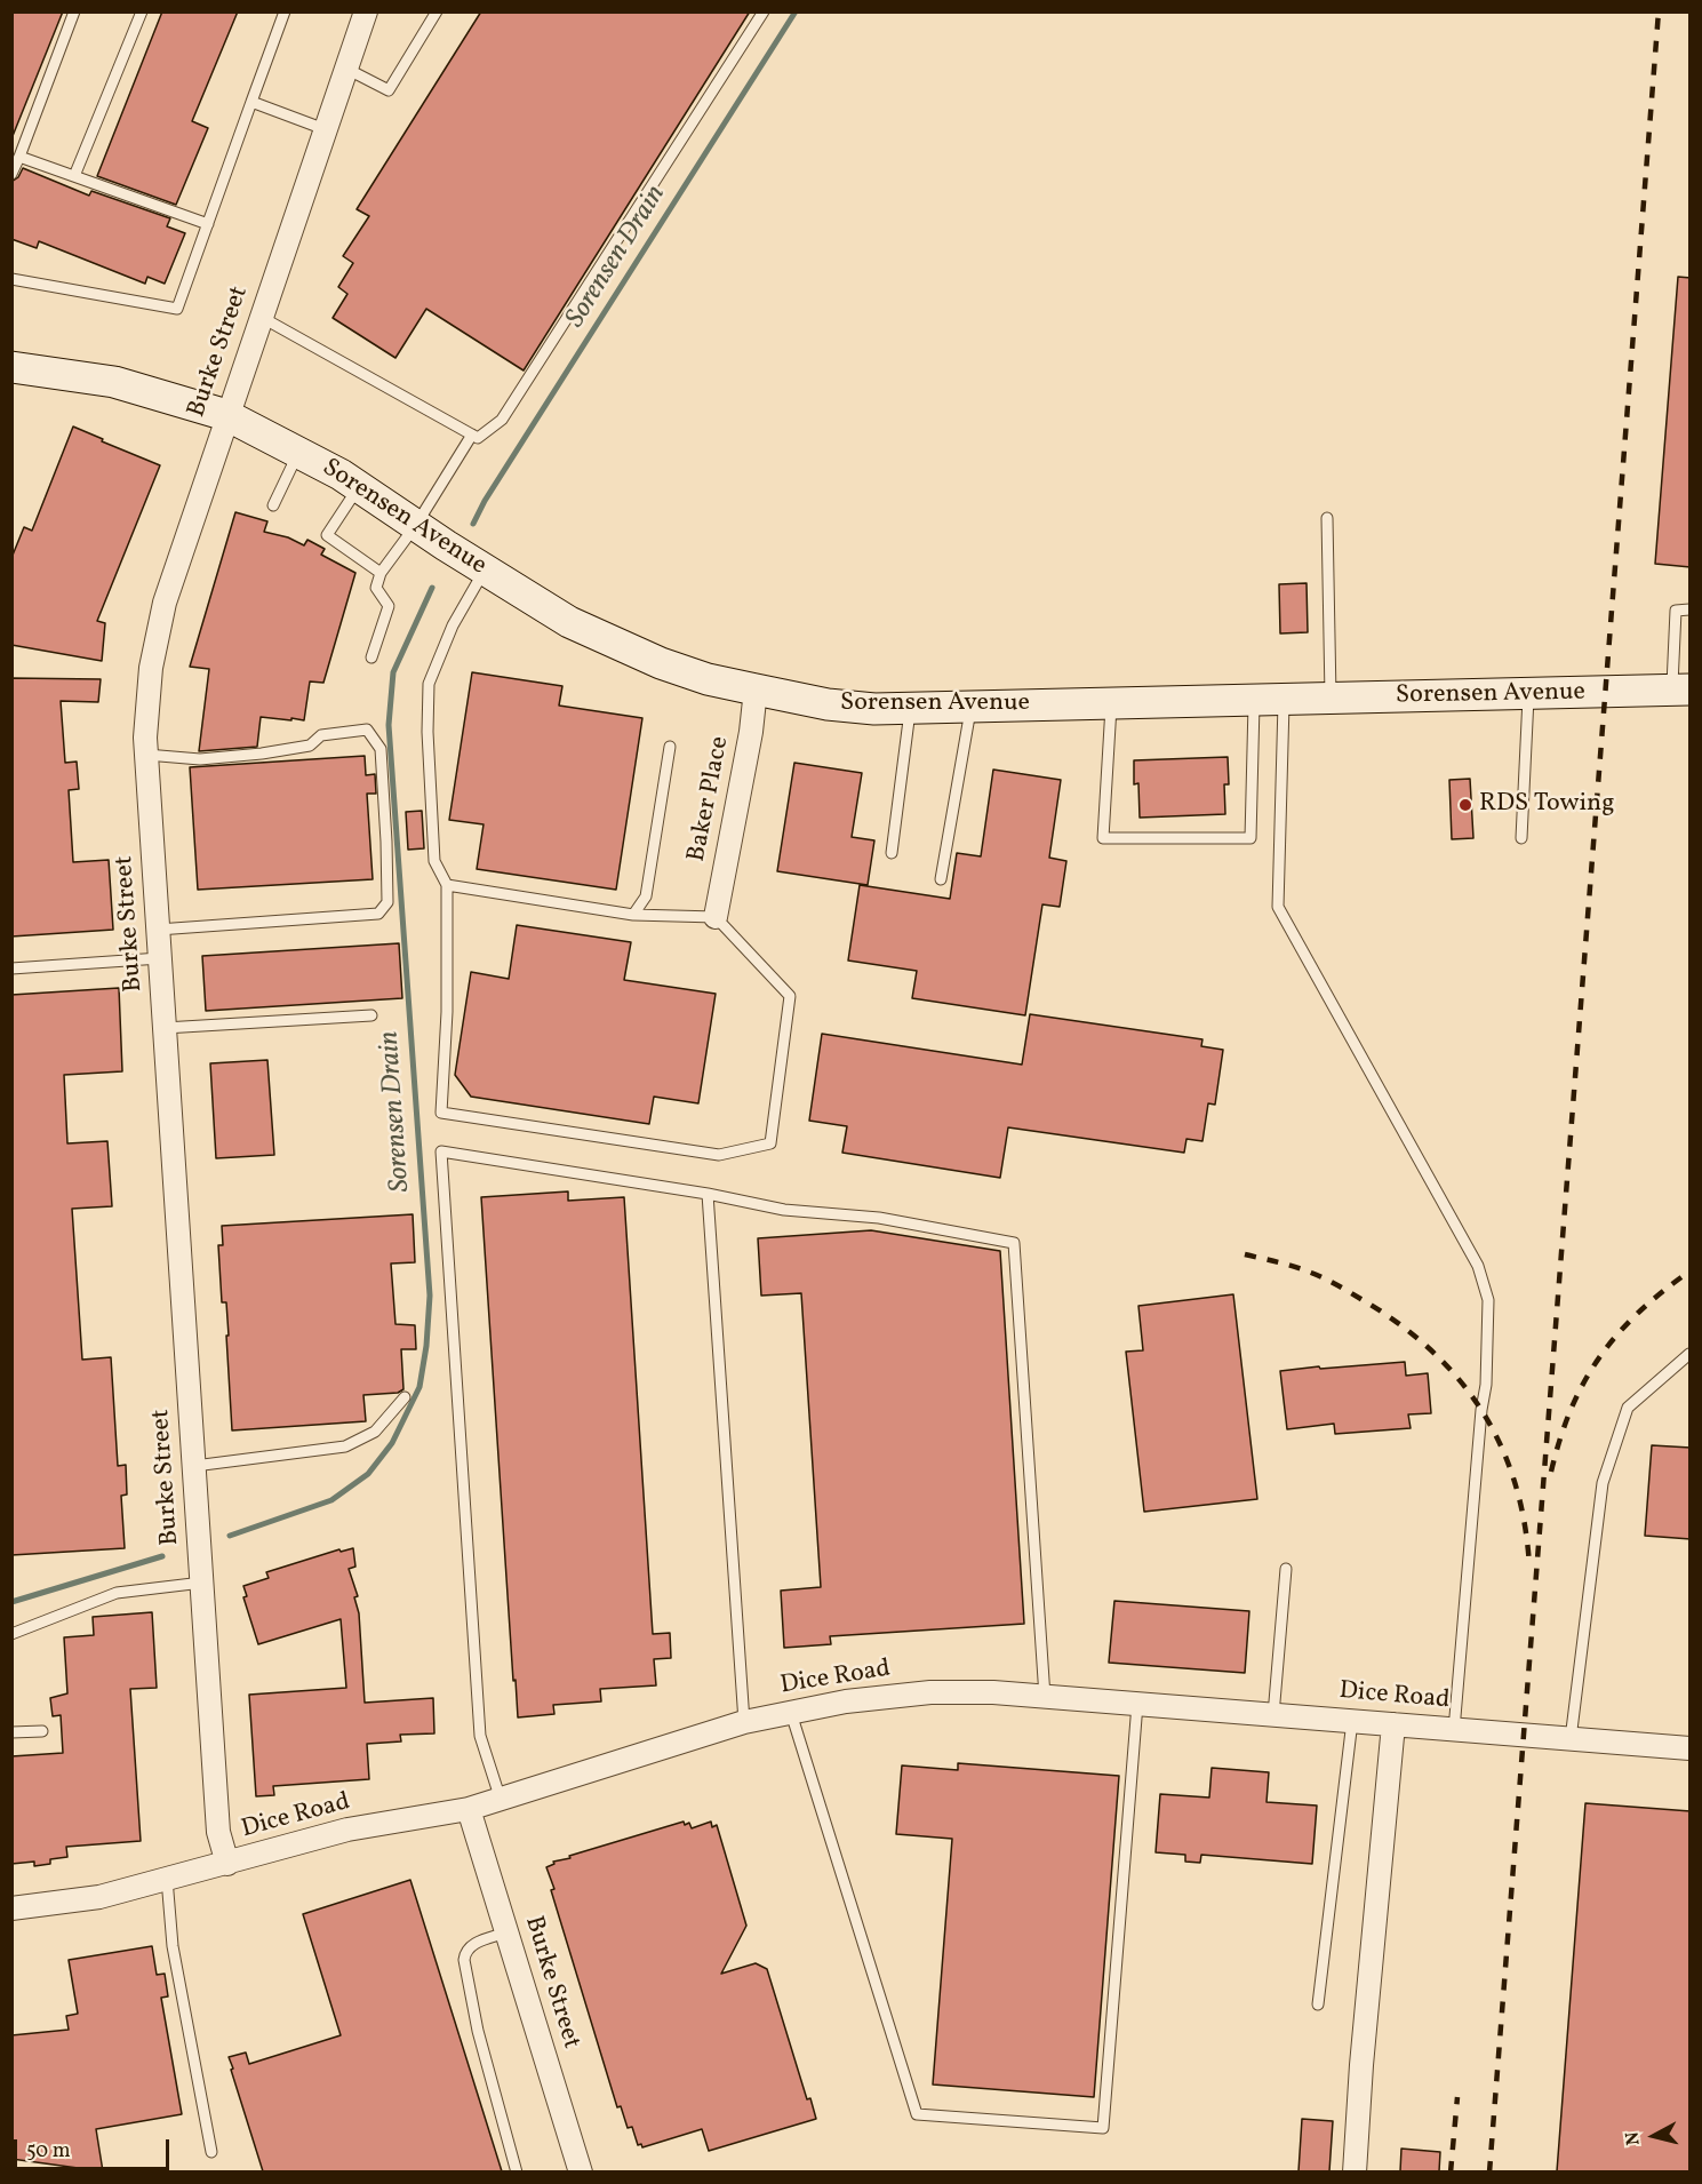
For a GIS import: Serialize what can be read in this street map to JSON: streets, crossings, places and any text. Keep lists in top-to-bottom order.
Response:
{
  "streets": {
    "street": [
      "Burke Street",
      "Sorensen Avenue",
      "Baker Place",
      "Dice Road"
    ]
  },
  "crossings": [
    ["Burke Street", "Sorensen Avenue"],
    ["Burke Street", "Dice Road"],
    ["Sorensen Avenue", "Baker Place"]
  ],
  "water": ["Sorensen Drain"],
  "places": ["RDS Towing"],
  "scale_bar": "50 m",
  "north": "left"
}
